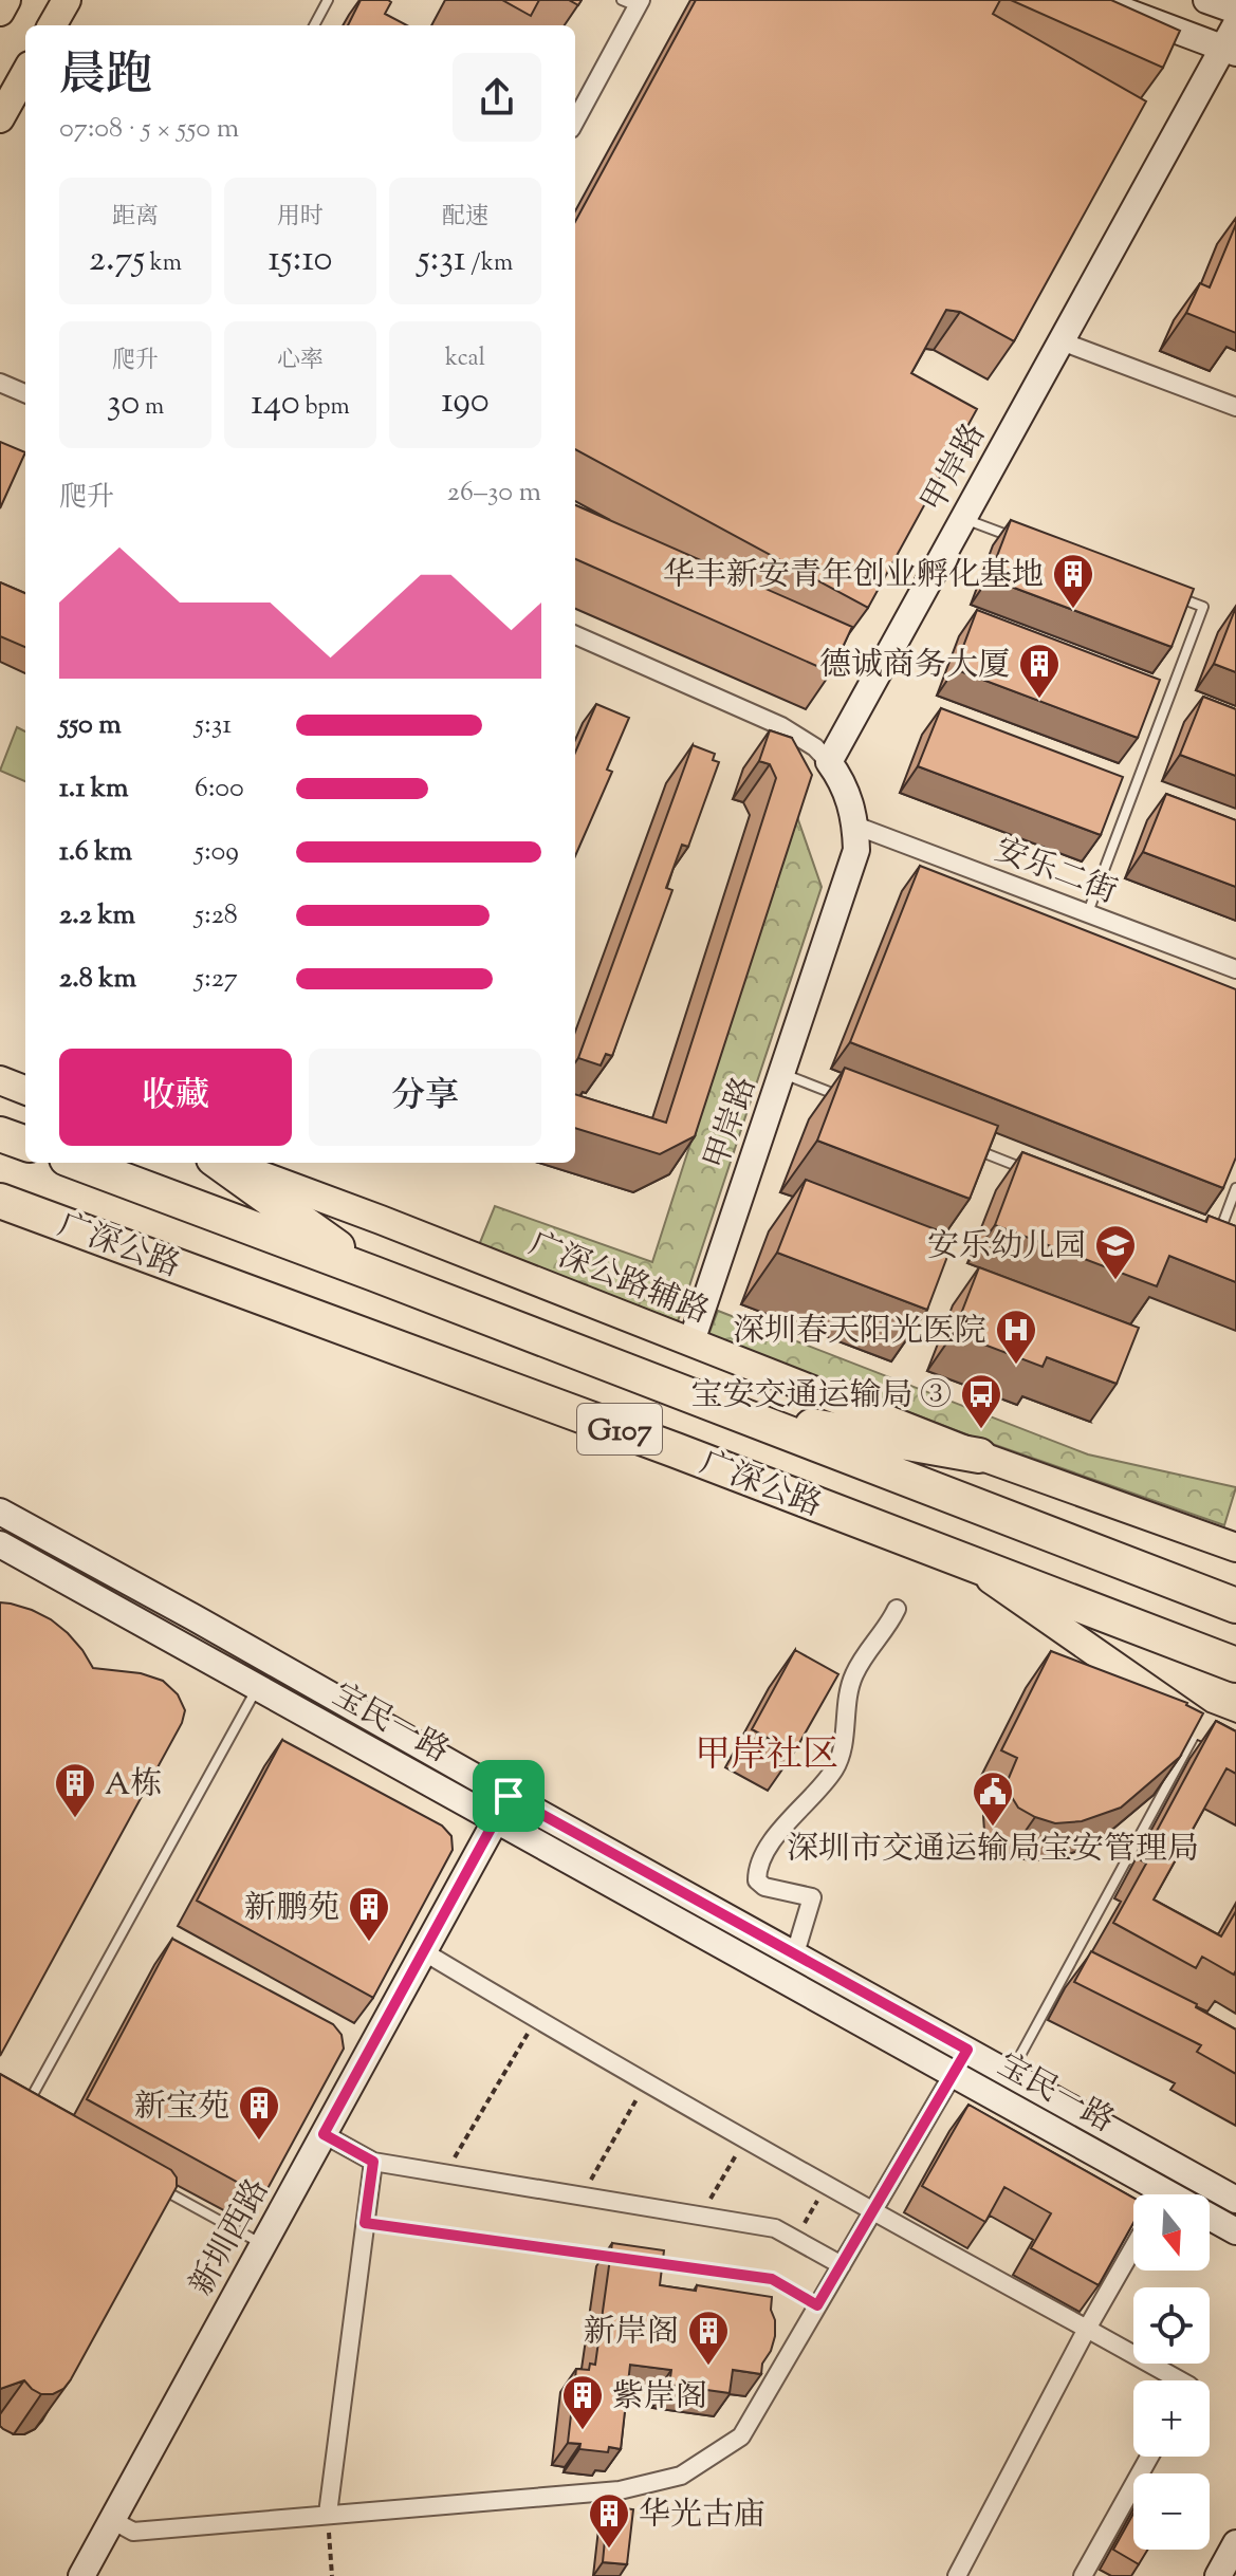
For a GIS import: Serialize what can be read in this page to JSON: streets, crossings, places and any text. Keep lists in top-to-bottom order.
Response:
{
  "streets": {
    "highway": ["广深公路", "G107"],
    "main road": [
      "甲岸路",
      "广深公路辅路",
      "宝民一路",
      "新圳西路"
    ],
    "street": ["安乐二街"]
  },
  "crossings": [
    ["甲岸路", "安乐二街"],
    ["甲岸路", "广深公路辅路"],
    ["宝民一路", "新圳西路"]
  ],
  "districts": ["甲岸社区"],
  "places": {
    "building": [
      "华丰新安青年创业孵化基地",
      "德诚商务大厦",
      "A栋",
      "新鹏苑",
      "新宝苑",
      "新岸阁",
      "紫岸阁",
      "华光古庙"
    ],
    "school or university": ["安乐幼儿园"],
    "hospital": ["深圳春天阳光医院"],
    "bus stop": ["宝安交通运输局 ③"],
    "public building": ["深圳市交通运输局宝安管理局"]
  },
  "north": "bottom",
  "page": {
    "heading": ["晨跑", "07:08 · 5 × 550 m"],
    "stats": [
      ["距离", "2.75 km"],
      ["用时", "15:10"],
      ["配速", "5:31 /km"],
      ["爬升", "30 m"],
      ["心率", "140 bpm"],
      ["kcal", "190"]
    ],
    "chart": ["爬升", "26–30 m"],
    "list": [
      {
        "name": "550 m",
        "note": "5:31"
      },
      {
        "name": "1.1 km",
        "note": "6:00"
      },
      {
        "name": "1.6 km",
        "note": "5:09"
      },
      {
        "name": "2.2 km",
        "note": "5:28"
      },
      {
        "name": "2.8 km",
        "note": "5:27"
      }
    ],
    "buttons": ["收藏", "分享"],
    "map_buttons": ["+", "−"]
  }
}
